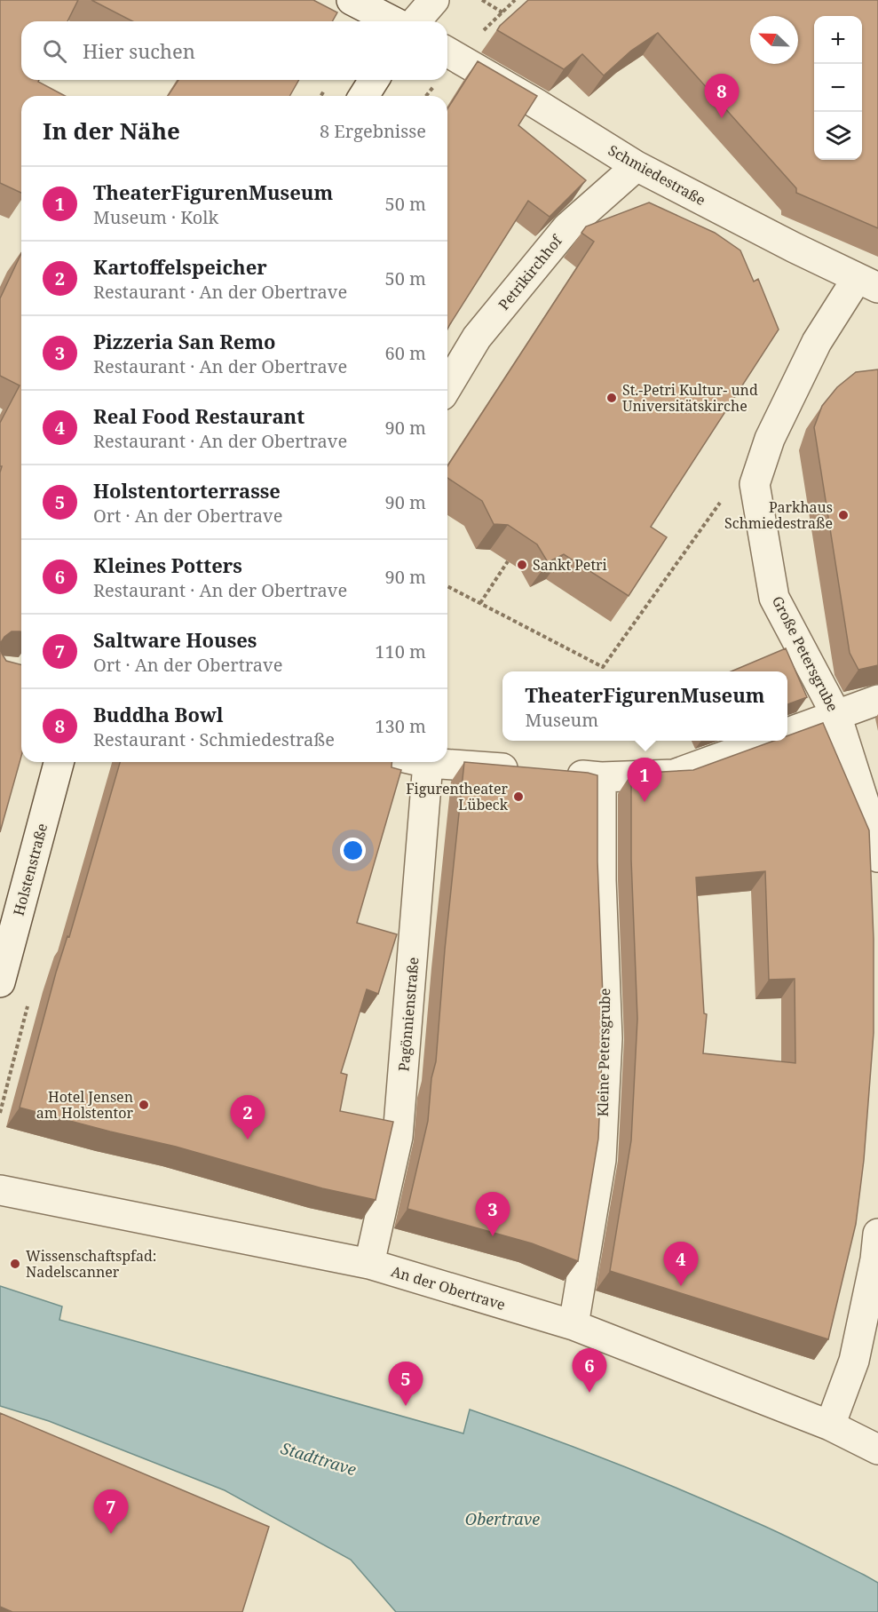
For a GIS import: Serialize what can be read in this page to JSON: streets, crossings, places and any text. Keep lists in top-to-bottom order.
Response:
{
  "streets": {
    "street": [
      "Schmiedestraße",
      "Petrikirchhof",
      "Große Petersgrube",
      "Holstenstraße",
      "Pagönnienstraße",
      "Kleine Petersgrube",
      "An der Obertrave"
    ]
  },
  "crossings": [
    ["Schmiedestraße", "Petrikirchhof"],
    ["Schmiedestraße", "Große Petersgrube"],
    ["Pagönnienstraße", "An der Obertrave"],
    ["Kleine Petersgrube", "An der Obertrave"]
  ],
  "water": ["Stadttrave", "Obertrave"],
  "places": [
    "St.-Petri Kultur- und Universitätskirche",
    "Parkhaus Schmiedestraße",
    "Sankt Petri",
    "Figurentheater Lübeck",
    "Hotel Jensen am Holstentor",
    "Wissenschaftspfad: Nadelscanner"
  ],
  "north": "top left",
  "page": {
    "map_buttons": ["+", "−"],
    "search": "Hier suchen",
    "pins": [
      "8",
      "1",
      "2",
      "3",
      "4",
      "6",
      "5",
      "7"
    ],
    "heading": ["In der Nähe", "8 Ergebnisse"],
    "list": [
      {
        "mark": "1",
        "name": "TheaterFigurenMuseum",
        "note": "Museum · Kolk",
        "value": "50 m"
      },
      {
        "mark": "2",
        "name": "Kartoffelspeicher",
        "note": "Restaurant · An der Obertrave",
        "value": "50 m"
      },
      {
        "mark": "3",
        "name": "Pizzeria San Remo",
        "note": "Restaurant · An der Obertrave",
        "value": "60 m"
      },
      {
        "mark": "4",
        "name": "Real Food Restaurant",
        "note": "Restaurant · An der Obertrave",
        "value": "90 m"
      },
      {
        "mark": "5",
        "name": "Holstentorterrasse",
        "note": "Ort · An der Obertrave",
        "value": "90 m"
      },
      {
        "mark": "6",
        "name": "Kleines Potters",
        "note": "Restaurant · An der Obertrave",
        "value": "90 m"
      },
      {
        "mark": "7",
        "name": "Saltware Houses",
        "note": "Ort · An der Obertrave",
        "value": "110 m"
      },
      {
        "mark": "8",
        "name": "Buddha Bowl",
        "note": "Restaurant · Schmiedestraße",
        "value": "130 m"
      }
    ],
    "popup": ["TheaterFigurenMuseum", "Museum"]
  }
}
